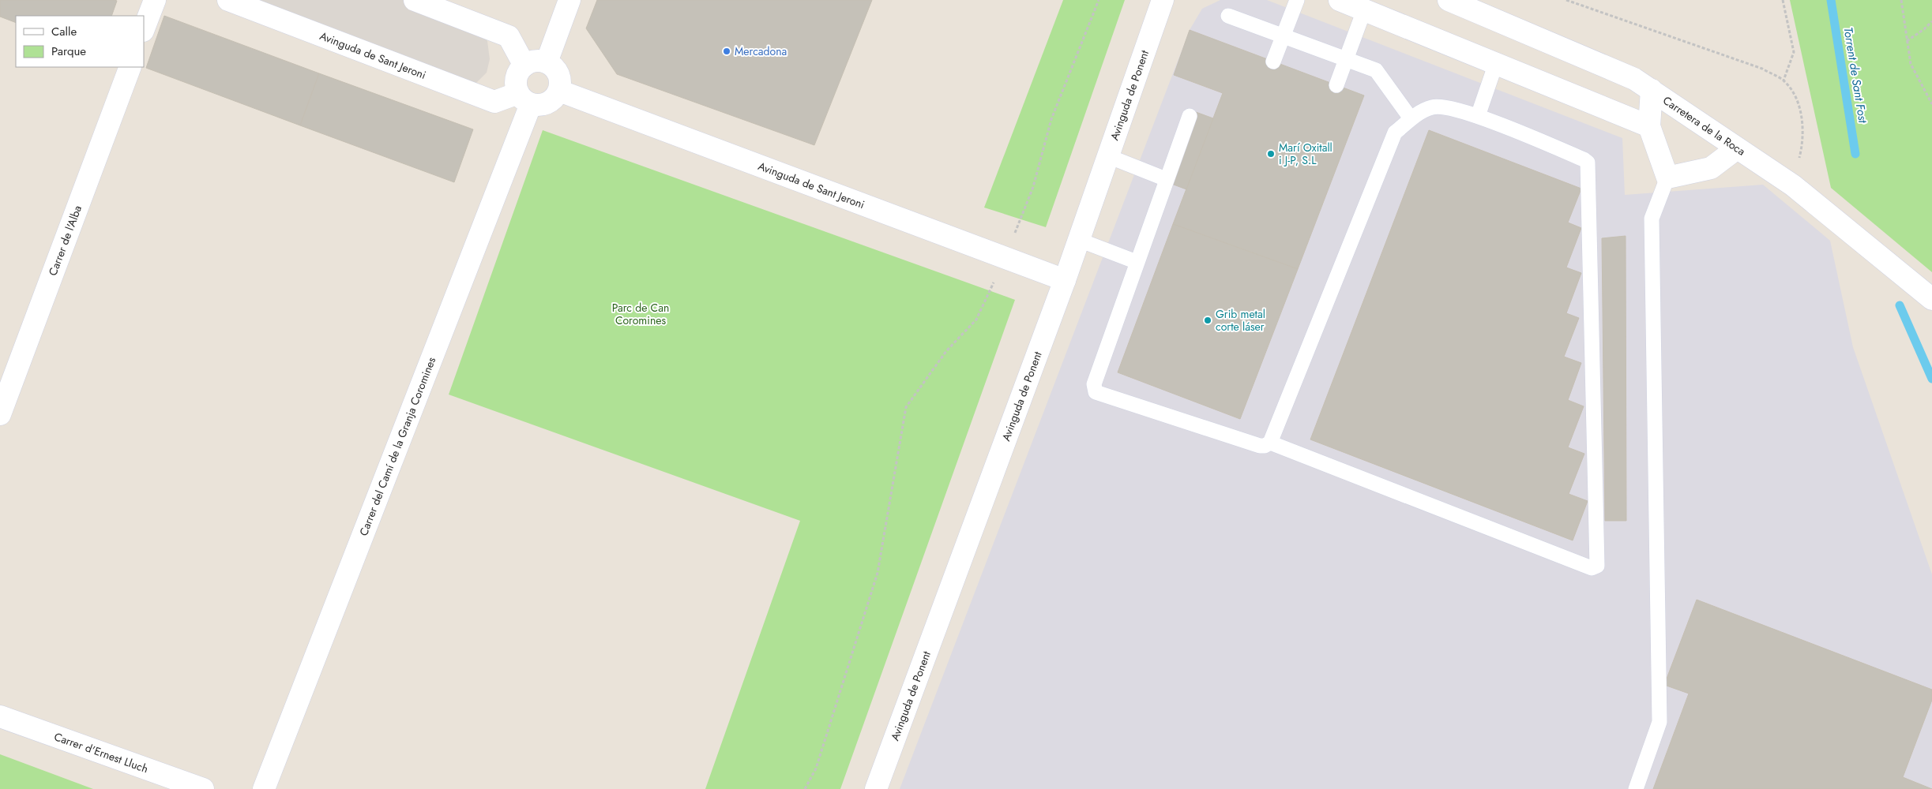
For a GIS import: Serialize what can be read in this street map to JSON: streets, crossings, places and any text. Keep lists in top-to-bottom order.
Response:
{
  "streets": {
    "street": [
      "Avinguda de Sant Jeroni",
      "Avinguda de Ponent",
      "Carretera de la Roca",
      "Carrer de l'Alba",
      "Carrer del Camí de la Granja Coromines",
      "Carrer d'Ernest Lluch"
    ]
  },
  "crossings": [
    ["Avinguda de Sant Jeroni", "Avinguda de Ponent"],
    ["Avinguda de Sant Jeroni", "Carrer del Camí de la Granja Coromines"]
  ],
  "water": ["Torrent de Sant Fost"],
  "parks": ["Parc de Can Coromines"],
  "places": ["Mercadona", "Marí Oxitall i J-P, S.L", "Grib metal corte láser"],
  "legend": ["Calle", "Parque"]
}
